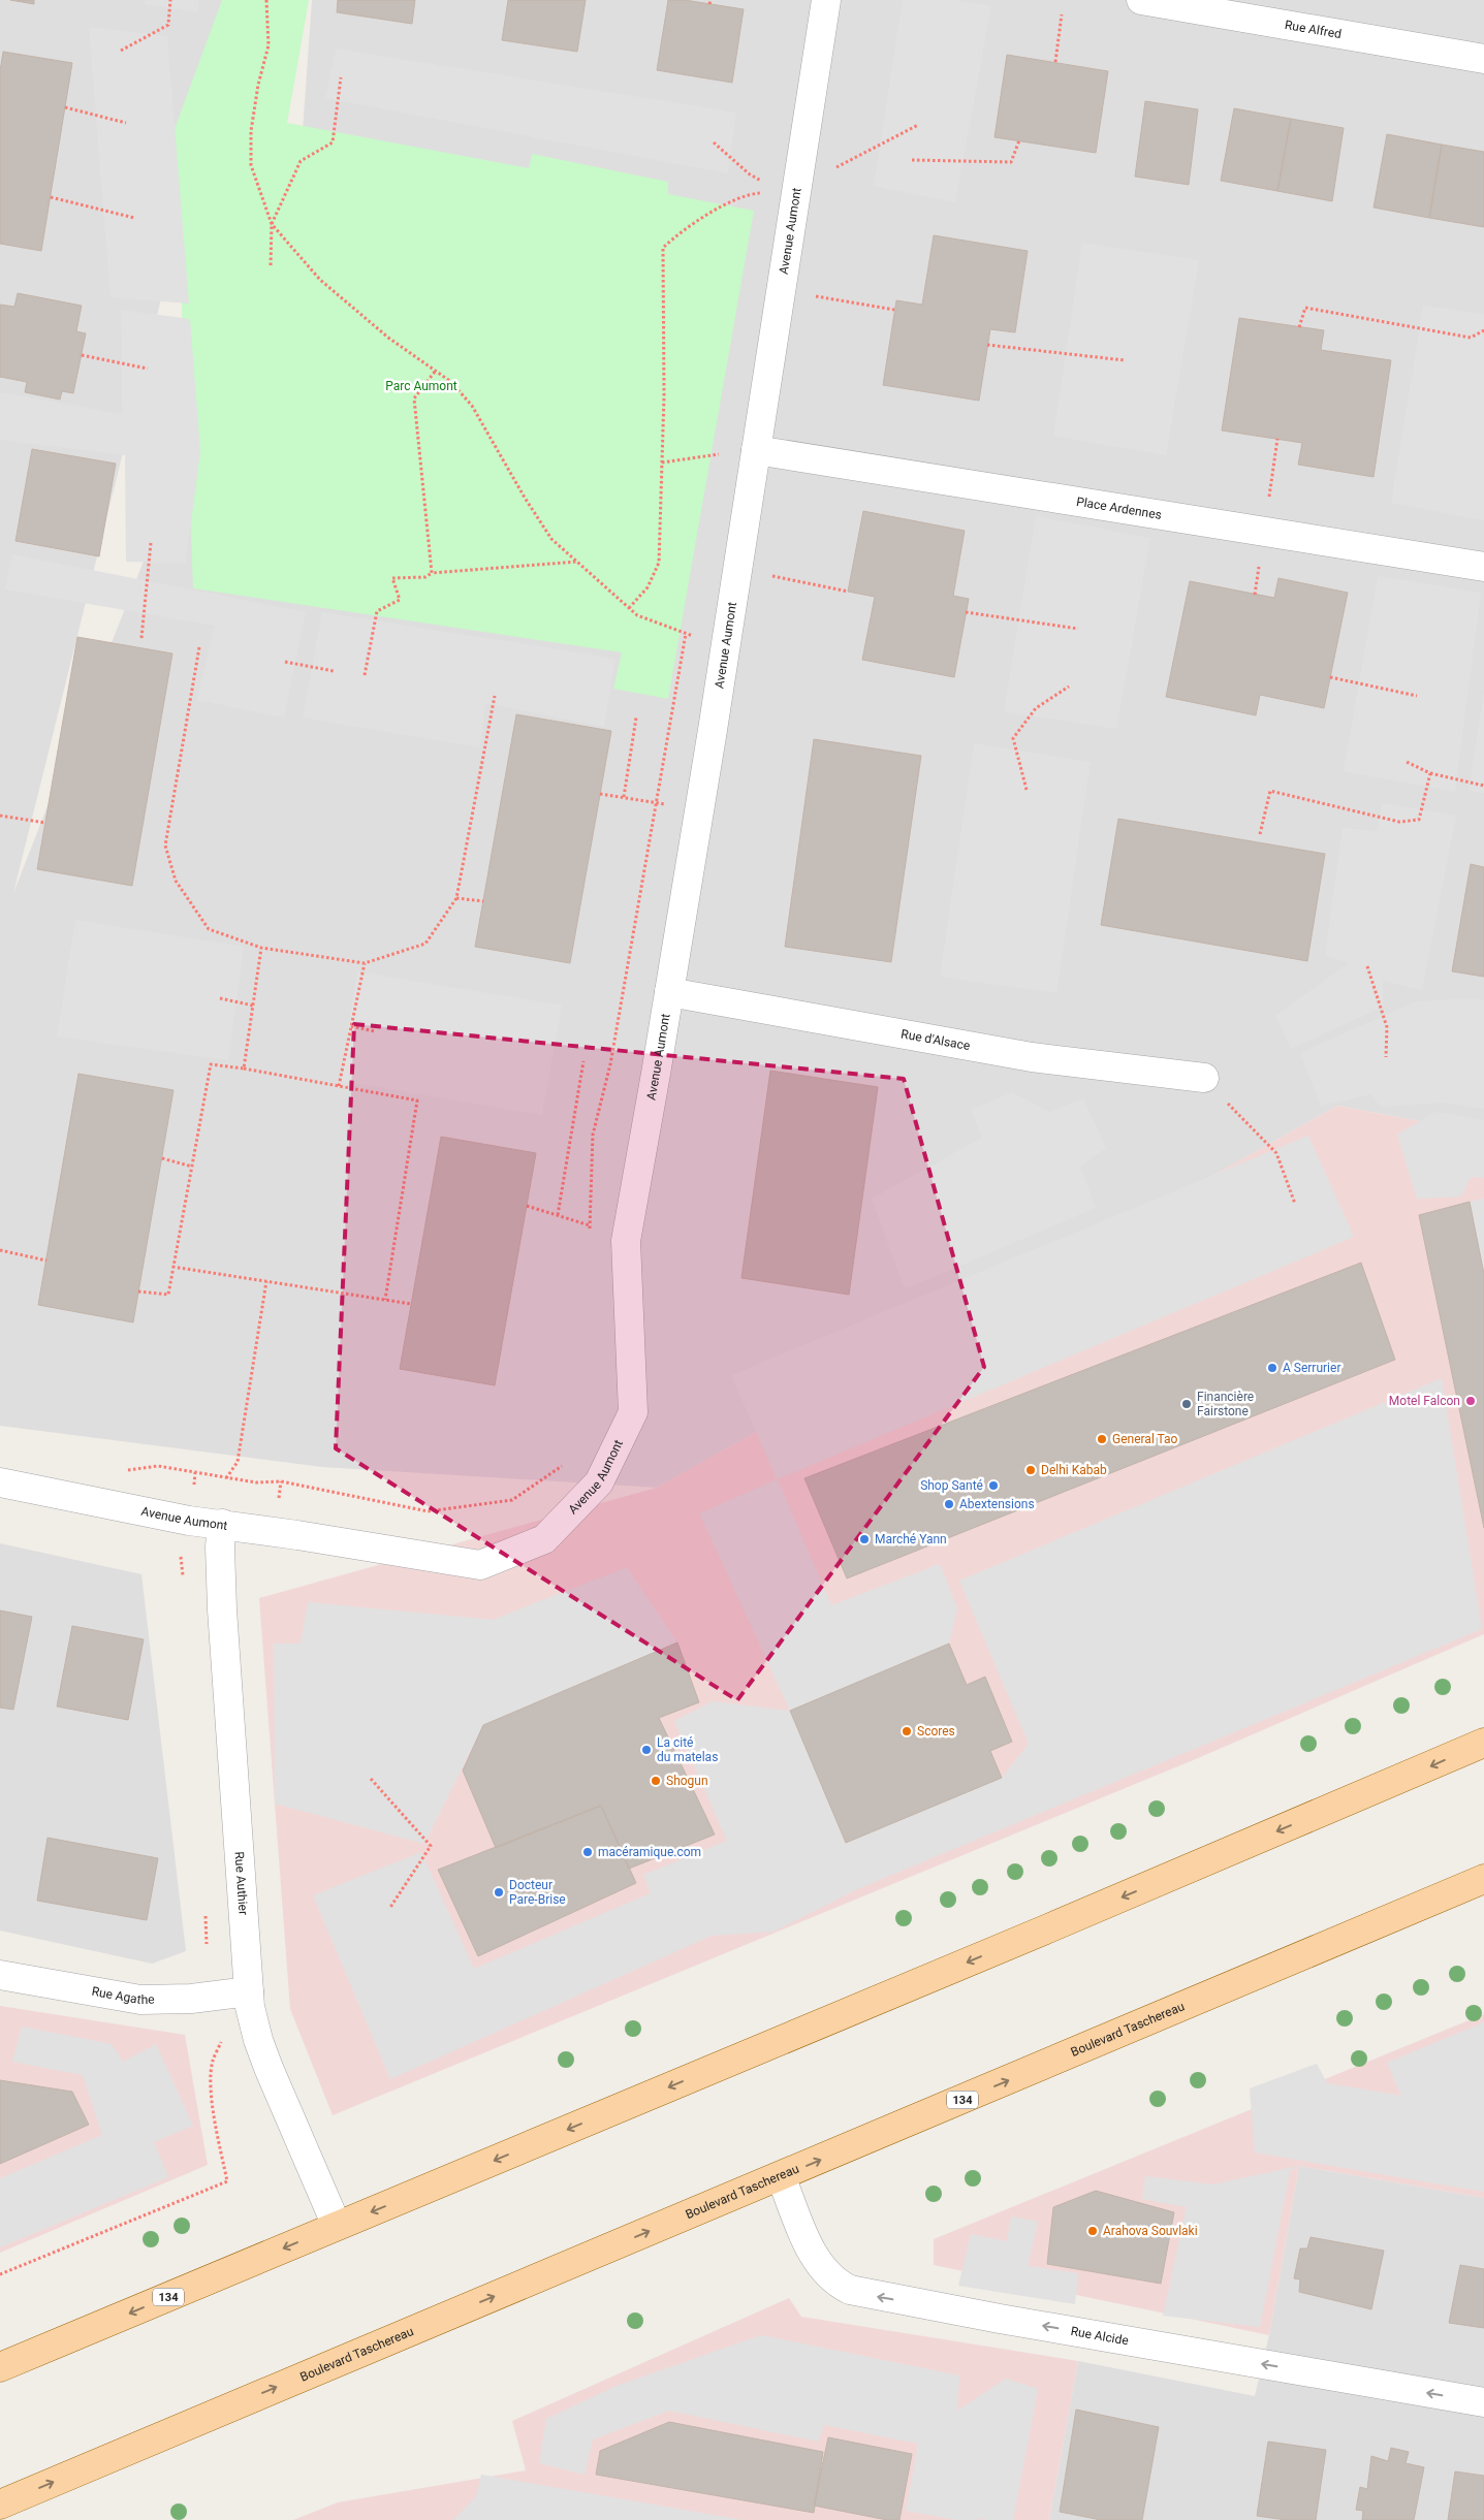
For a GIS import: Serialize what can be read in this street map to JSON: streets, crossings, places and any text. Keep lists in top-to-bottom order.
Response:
{
  "streets": {
    "main road": ["Boulevard Taschereau", "134"],
    "street": [
      "Rue Alfred",
      "Avenue Aumont",
      "Place Ardennes",
      "Rue d'Alsace",
      "Rue Authier",
      "Rue Agathe",
      "Rue Alcide"
    ]
  },
  "crossings": [
    ["Avenue Aumont", "Place Ardennes"],
    ["Avenue Aumont", "Rue d'Alsace"],
    ["Avenue Aumont", "Rue Authier"],
    ["Rue Authier", "Rue Agathe"],
    ["Rue Authier", "134"],
    ["Boulevard Taschereau", "Rue Alcide"]
  ],
  "one_way": ["Rue Alcide"],
  "parks": ["Parc Aumont"],
  "places": [
    "A Serrurier",
    "Motel Falcon",
    "Financière Fairstone",
    "General Tao",
    "Delhi Kabab",
    "Shop Santé",
    "Abextensions",
    "Marché Yann",
    "Scores",
    "La cité du matelas",
    "Shogun",
    "macéramique.com",
    "Docteur Pare-Brise",
    "Arahova Souvlaki"
  ]
}
